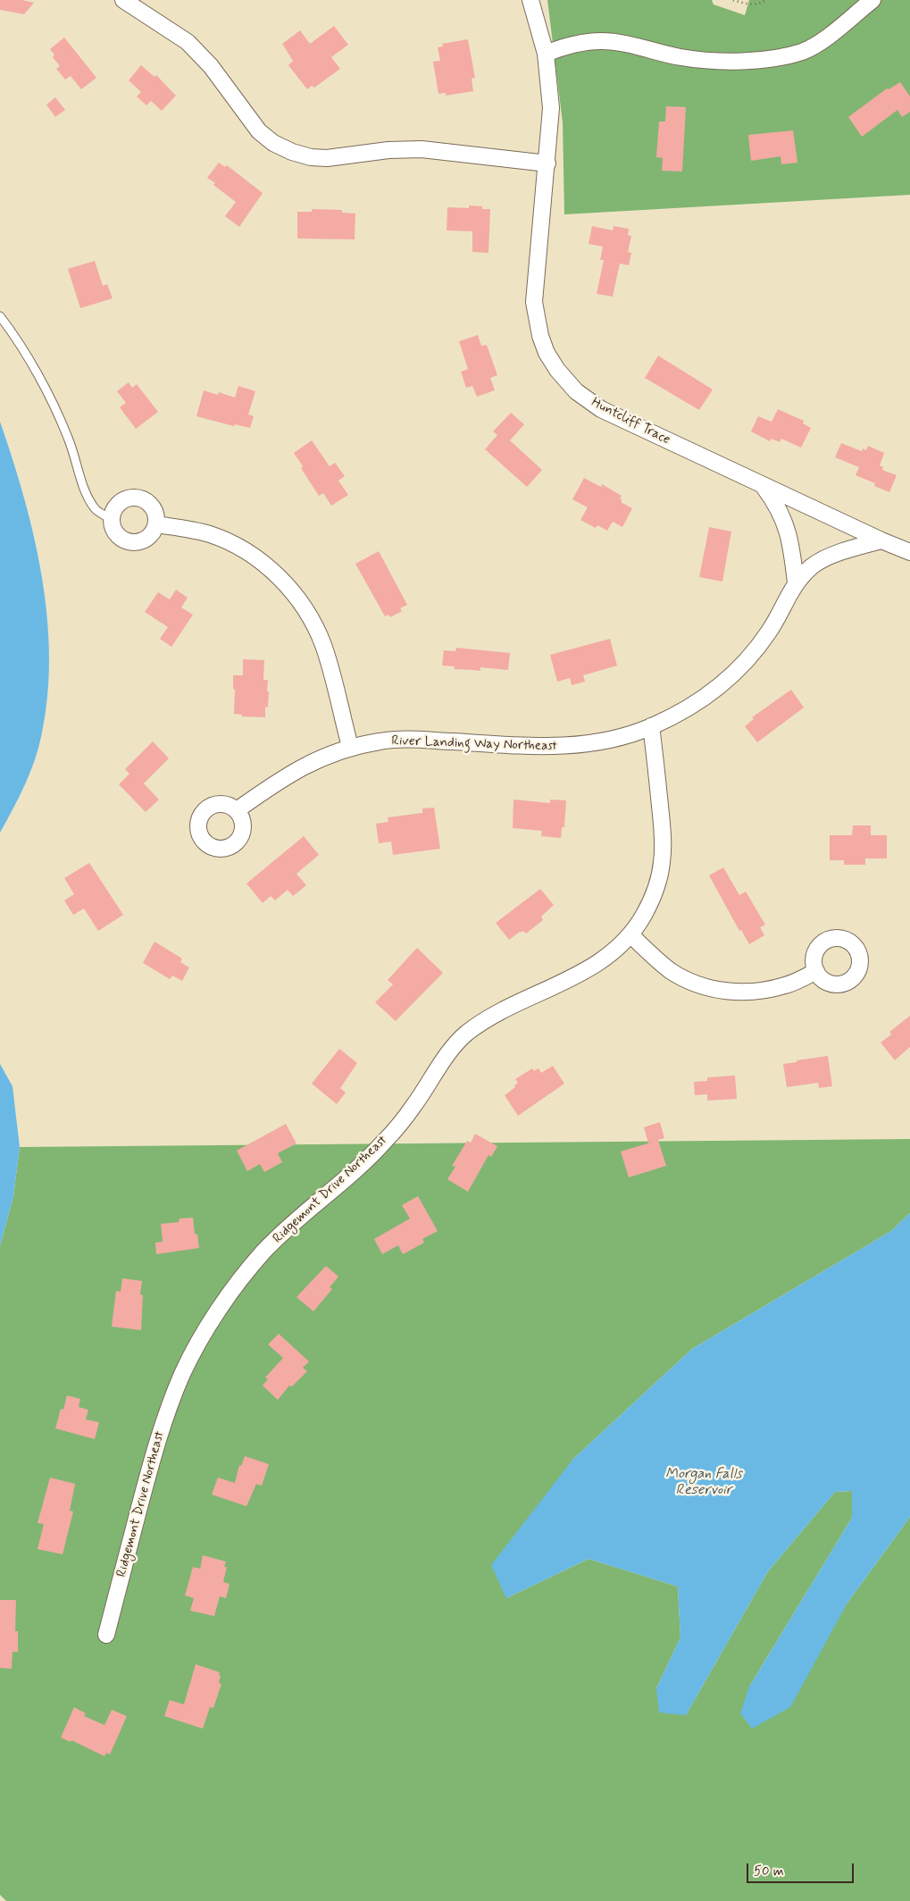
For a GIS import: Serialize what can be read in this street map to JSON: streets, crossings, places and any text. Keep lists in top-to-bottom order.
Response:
{
  "streets": {
    "street": ["Huntcliff Trace", "River Landing Way Northeast", "Ridgemont Drive Northeast"]
  },
  "crossings": [
    ["Huntcliff Trace", "River Landing Way Northeast"],
    ["River Landing Way Northeast", "Ridgemont Drive Northeast"]
  ],
  "water": ["Morgan Falls Reservoir"],
  "scale_bar": "50 m"
}
